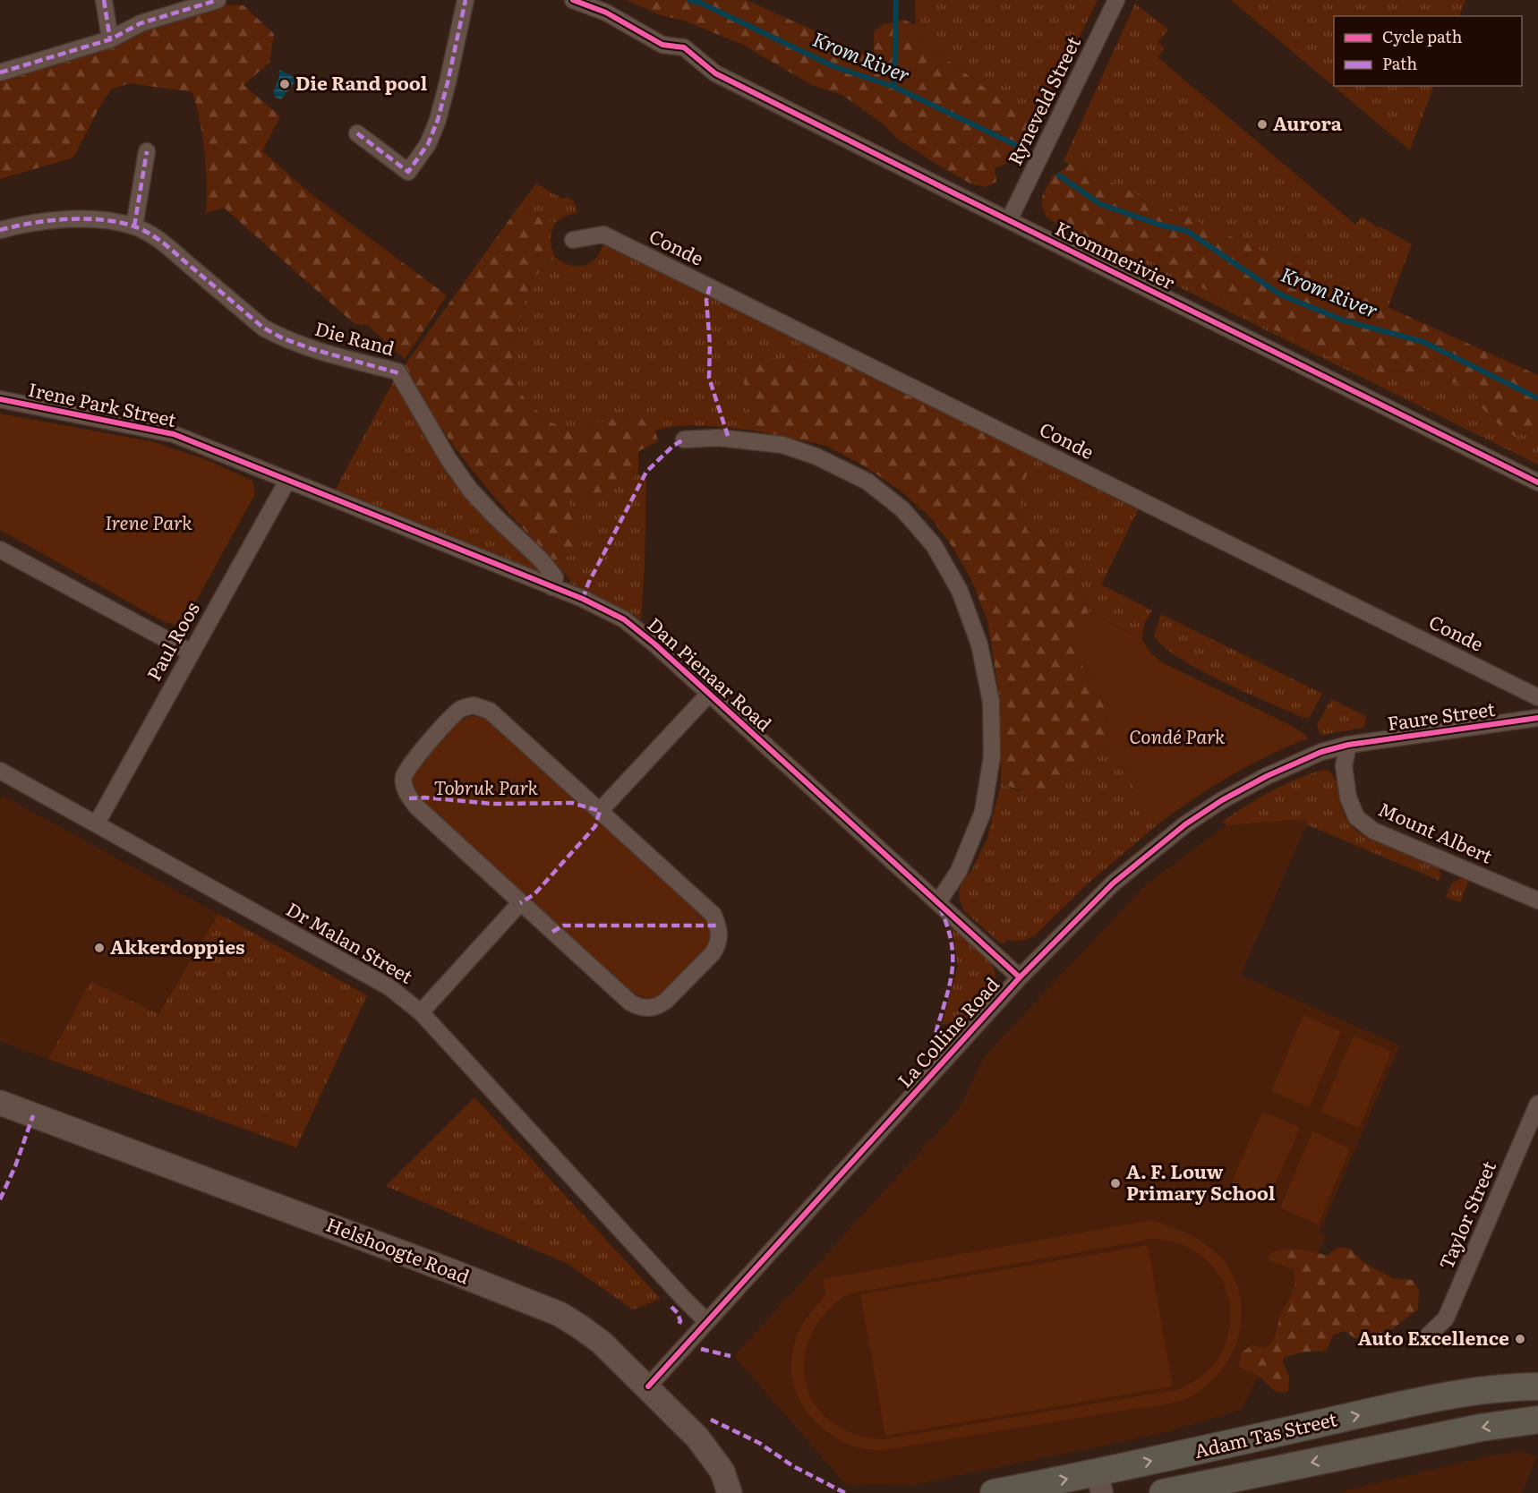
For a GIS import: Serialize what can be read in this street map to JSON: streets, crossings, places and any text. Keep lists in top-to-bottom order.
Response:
{
  "streets": {
    "main road": ["Helshoogte Road", "Adam Tas Street"],
    "street": [
      "Ryneveld Street",
      "Conde",
      "Krommerivier",
      "Die Rand",
      "Irene Park Street",
      "Paul Roos",
      "Dan Pienaar Road",
      "Faure Street",
      "Mount Albert",
      "Dr Malan Street",
      "La Colline Road",
      "Taylor Street"
    ]
  },
  "crossings": [
    ["Ryneveld Street", "Krommerivier"],
    ["Die Rand", "Dan Pienaar Road"],
    ["Irene Park Street", "Paul Roos"],
    ["Irene Park Street", "Dan Pienaar Road"],
    ["Paul Roos", "Dan Pienaar Road"],
    ["Paul Roos", "Dr Malan Street"],
    ["Dan Pienaar Road", "La Colline Road"],
    ["Faure Street", "Mount Albert"],
    ["Faure Street", "La Colline Road"],
    ["Mount Albert", "La Colline Road"],
    ["Dr Malan Street", "La Colline Road"],
    ["La Colline Road", "Helshoogte Road"]
  ],
  "water": ["Krom River"],
  "parks": ["Irene Park", "Condé Park", "Tobruk Park"],
  "places": [
    "Die Rand pool",
    "Aurora",
    "Akkerdoppies",
    "A. F. Louw Primary School",
    "Auto Excellence"
  ],
  "legend": ["Cycle path", "Path"]
}
